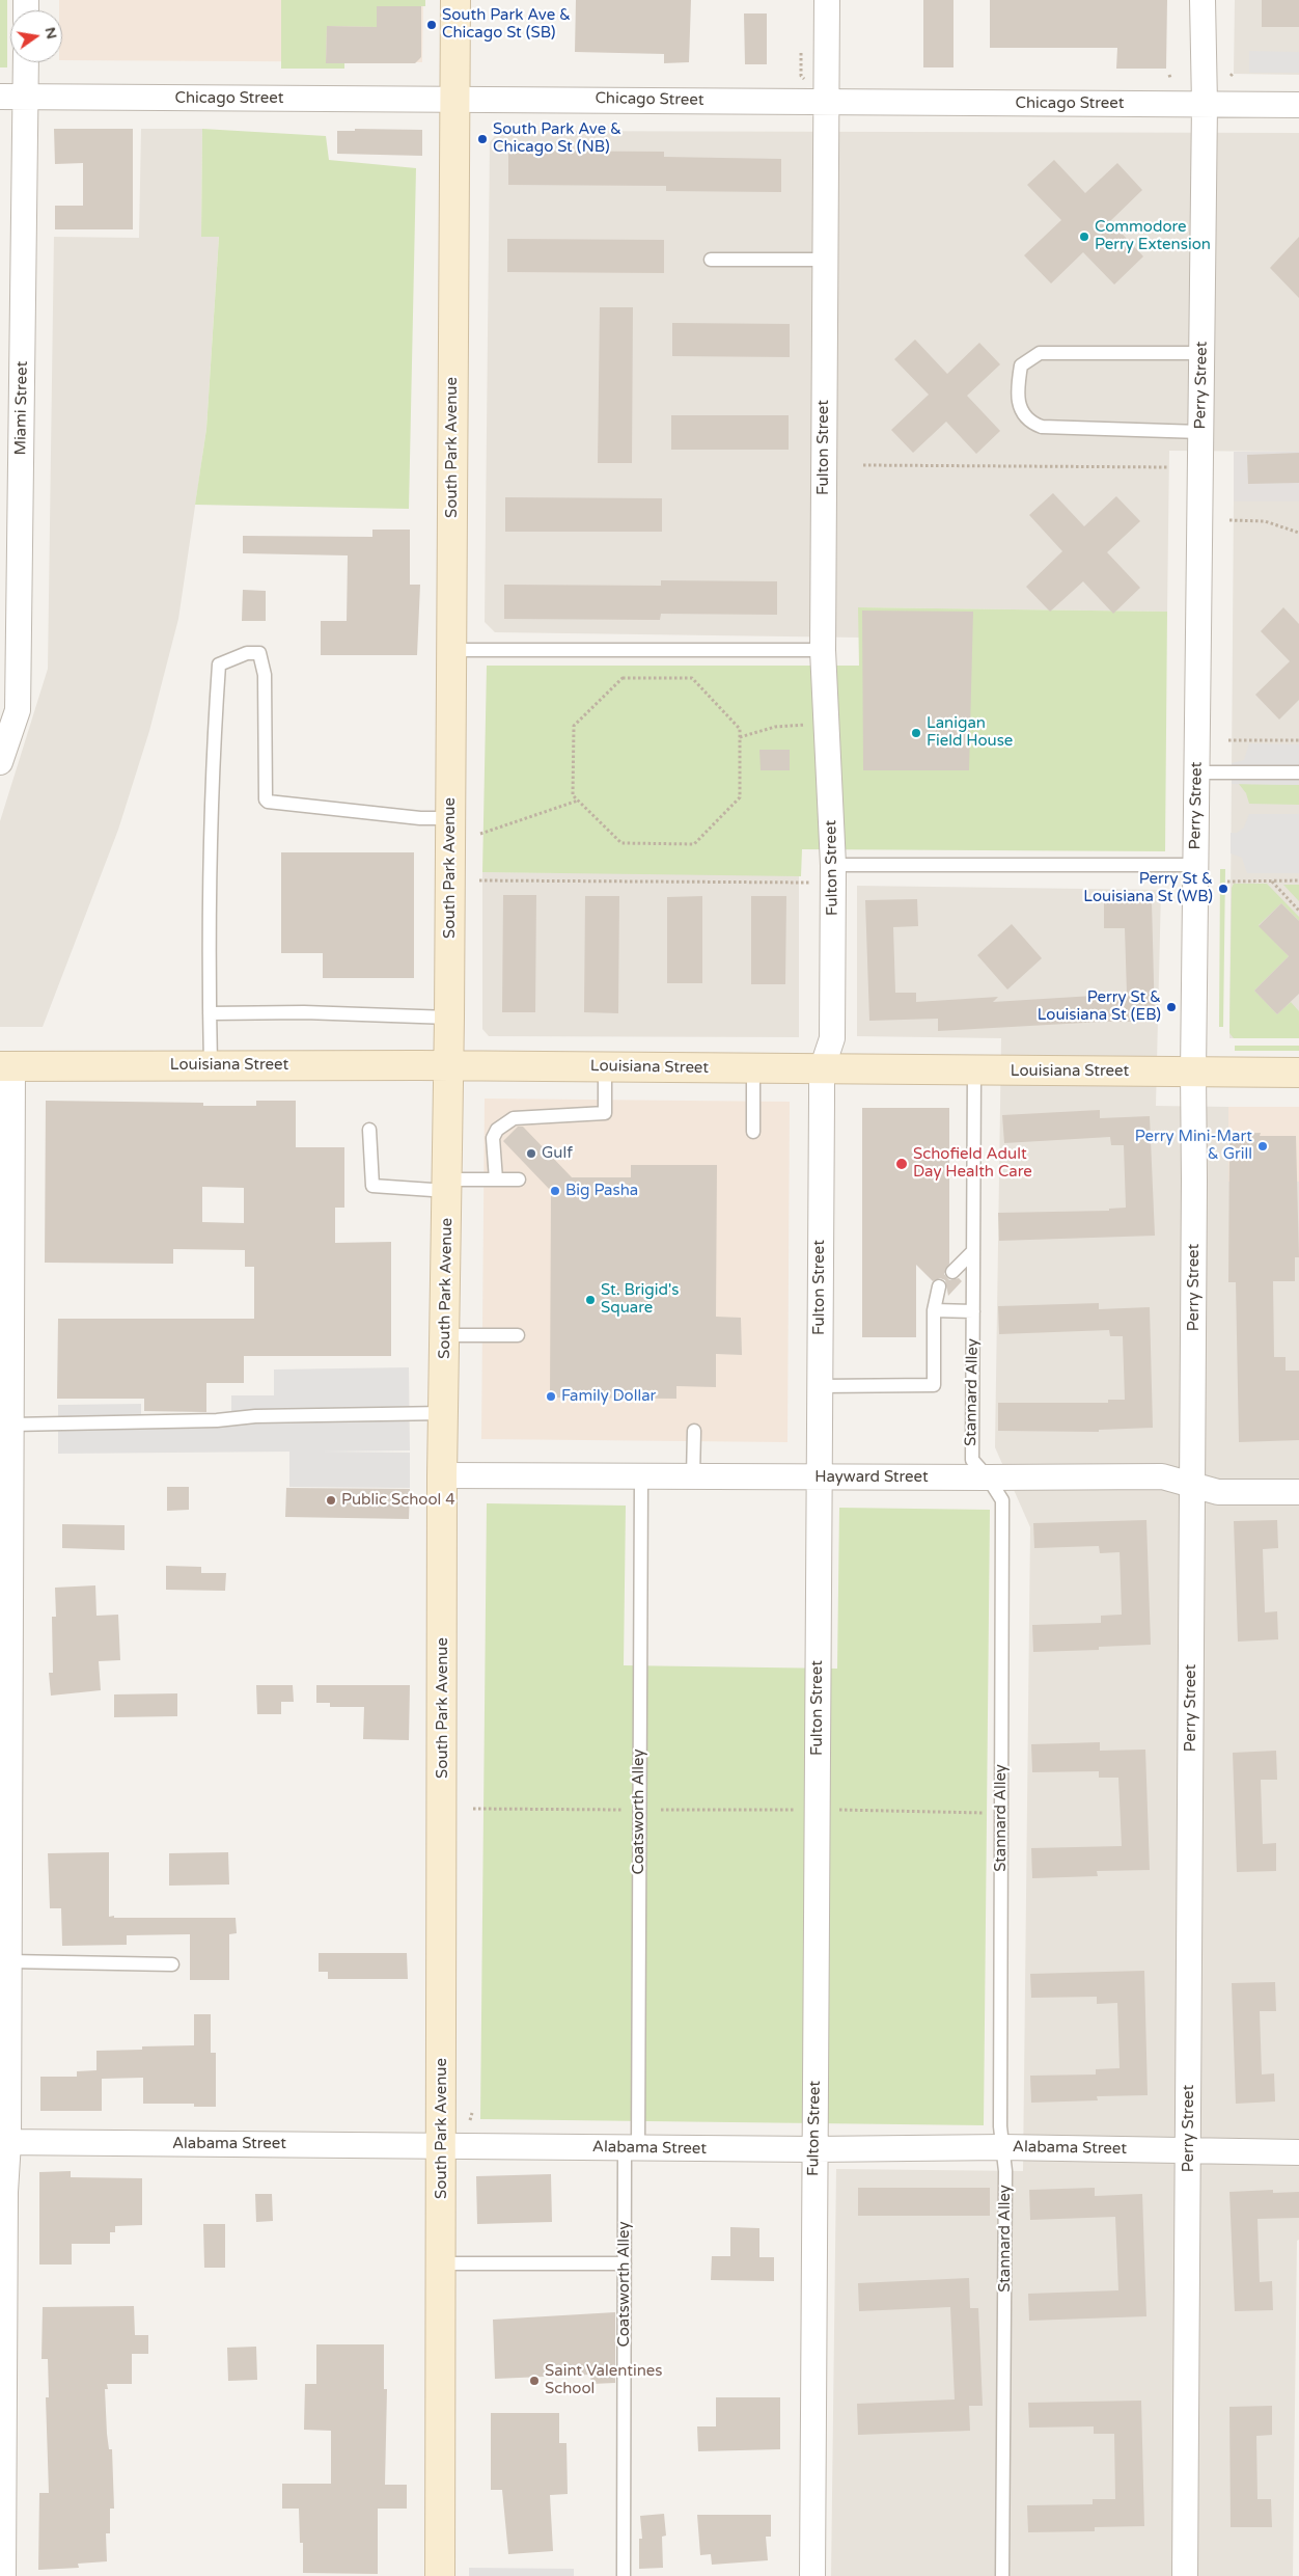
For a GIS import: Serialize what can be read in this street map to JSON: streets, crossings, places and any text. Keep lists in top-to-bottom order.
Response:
{
  "streets": {
    "street": [
      "Chicago Street",
      "Perry Street",
      "Miami Street",
      "South Park Avenue",
      "Fulton Street",
      "Louisiana Street",
      "Hayward Street",
      "Alabama Street"
    ],
    "lane": ["Stannard Alley", "Coatsworth Alley"]
  },
  "crossings": [
    ["Chicago Street", "Perry Street"],
    ["Chicago Street", "Miami Street"],
    ["Chicago Street", "South Park Avenue"],
    ["Chicago Street", "Fulton Street"],
    ["Perry Street", "Louisiana Street"],
    ["Perry Street", "Hayward Street"],
    ["Perry Street", "Alabama Street"],
    ["South Park Avenue", "Louisiana Street"],
    ["South Park Avenue", "Hayward Street"],
    ["South Park Avenue", "Alabama Street"],
    ["Fulton Street", "Louisiana Street"],
    ["Fulton Street", "Hayward Street"],
    ["Fulton Street", "Alabama Street"],
    ["Louisiana Street", "Stannard Alley"],
    ["Stannard Alley", "Hayward Street"],
    ["Stannard Alley", "Alabama Street"],
    ["Hayward Street", "Coatsworth Alley"],
    ["Coatsworth Alley", "Alabama Street"]
  ],
  "places": [
    "South Park Ave & Chicago St (SB)",
    "South Park Ave & Chicago St (NB)",
    "Commodore Perry Extension",
    "Lanigan Field House",
    "Perry St & Louisiana St (WB)",
    "Perry St & Louisiana St (EB)",
    "Perry Mini-Mart & Grill",
    "Gulf",
    "Schofield Adult Day Health Care",
    "Big Pasha",
    "St. Brigid's Square",
    "Family Dollar",
    "Public School 4",
    "Saint Valentines School"
  ],
  "north": "right"
}
